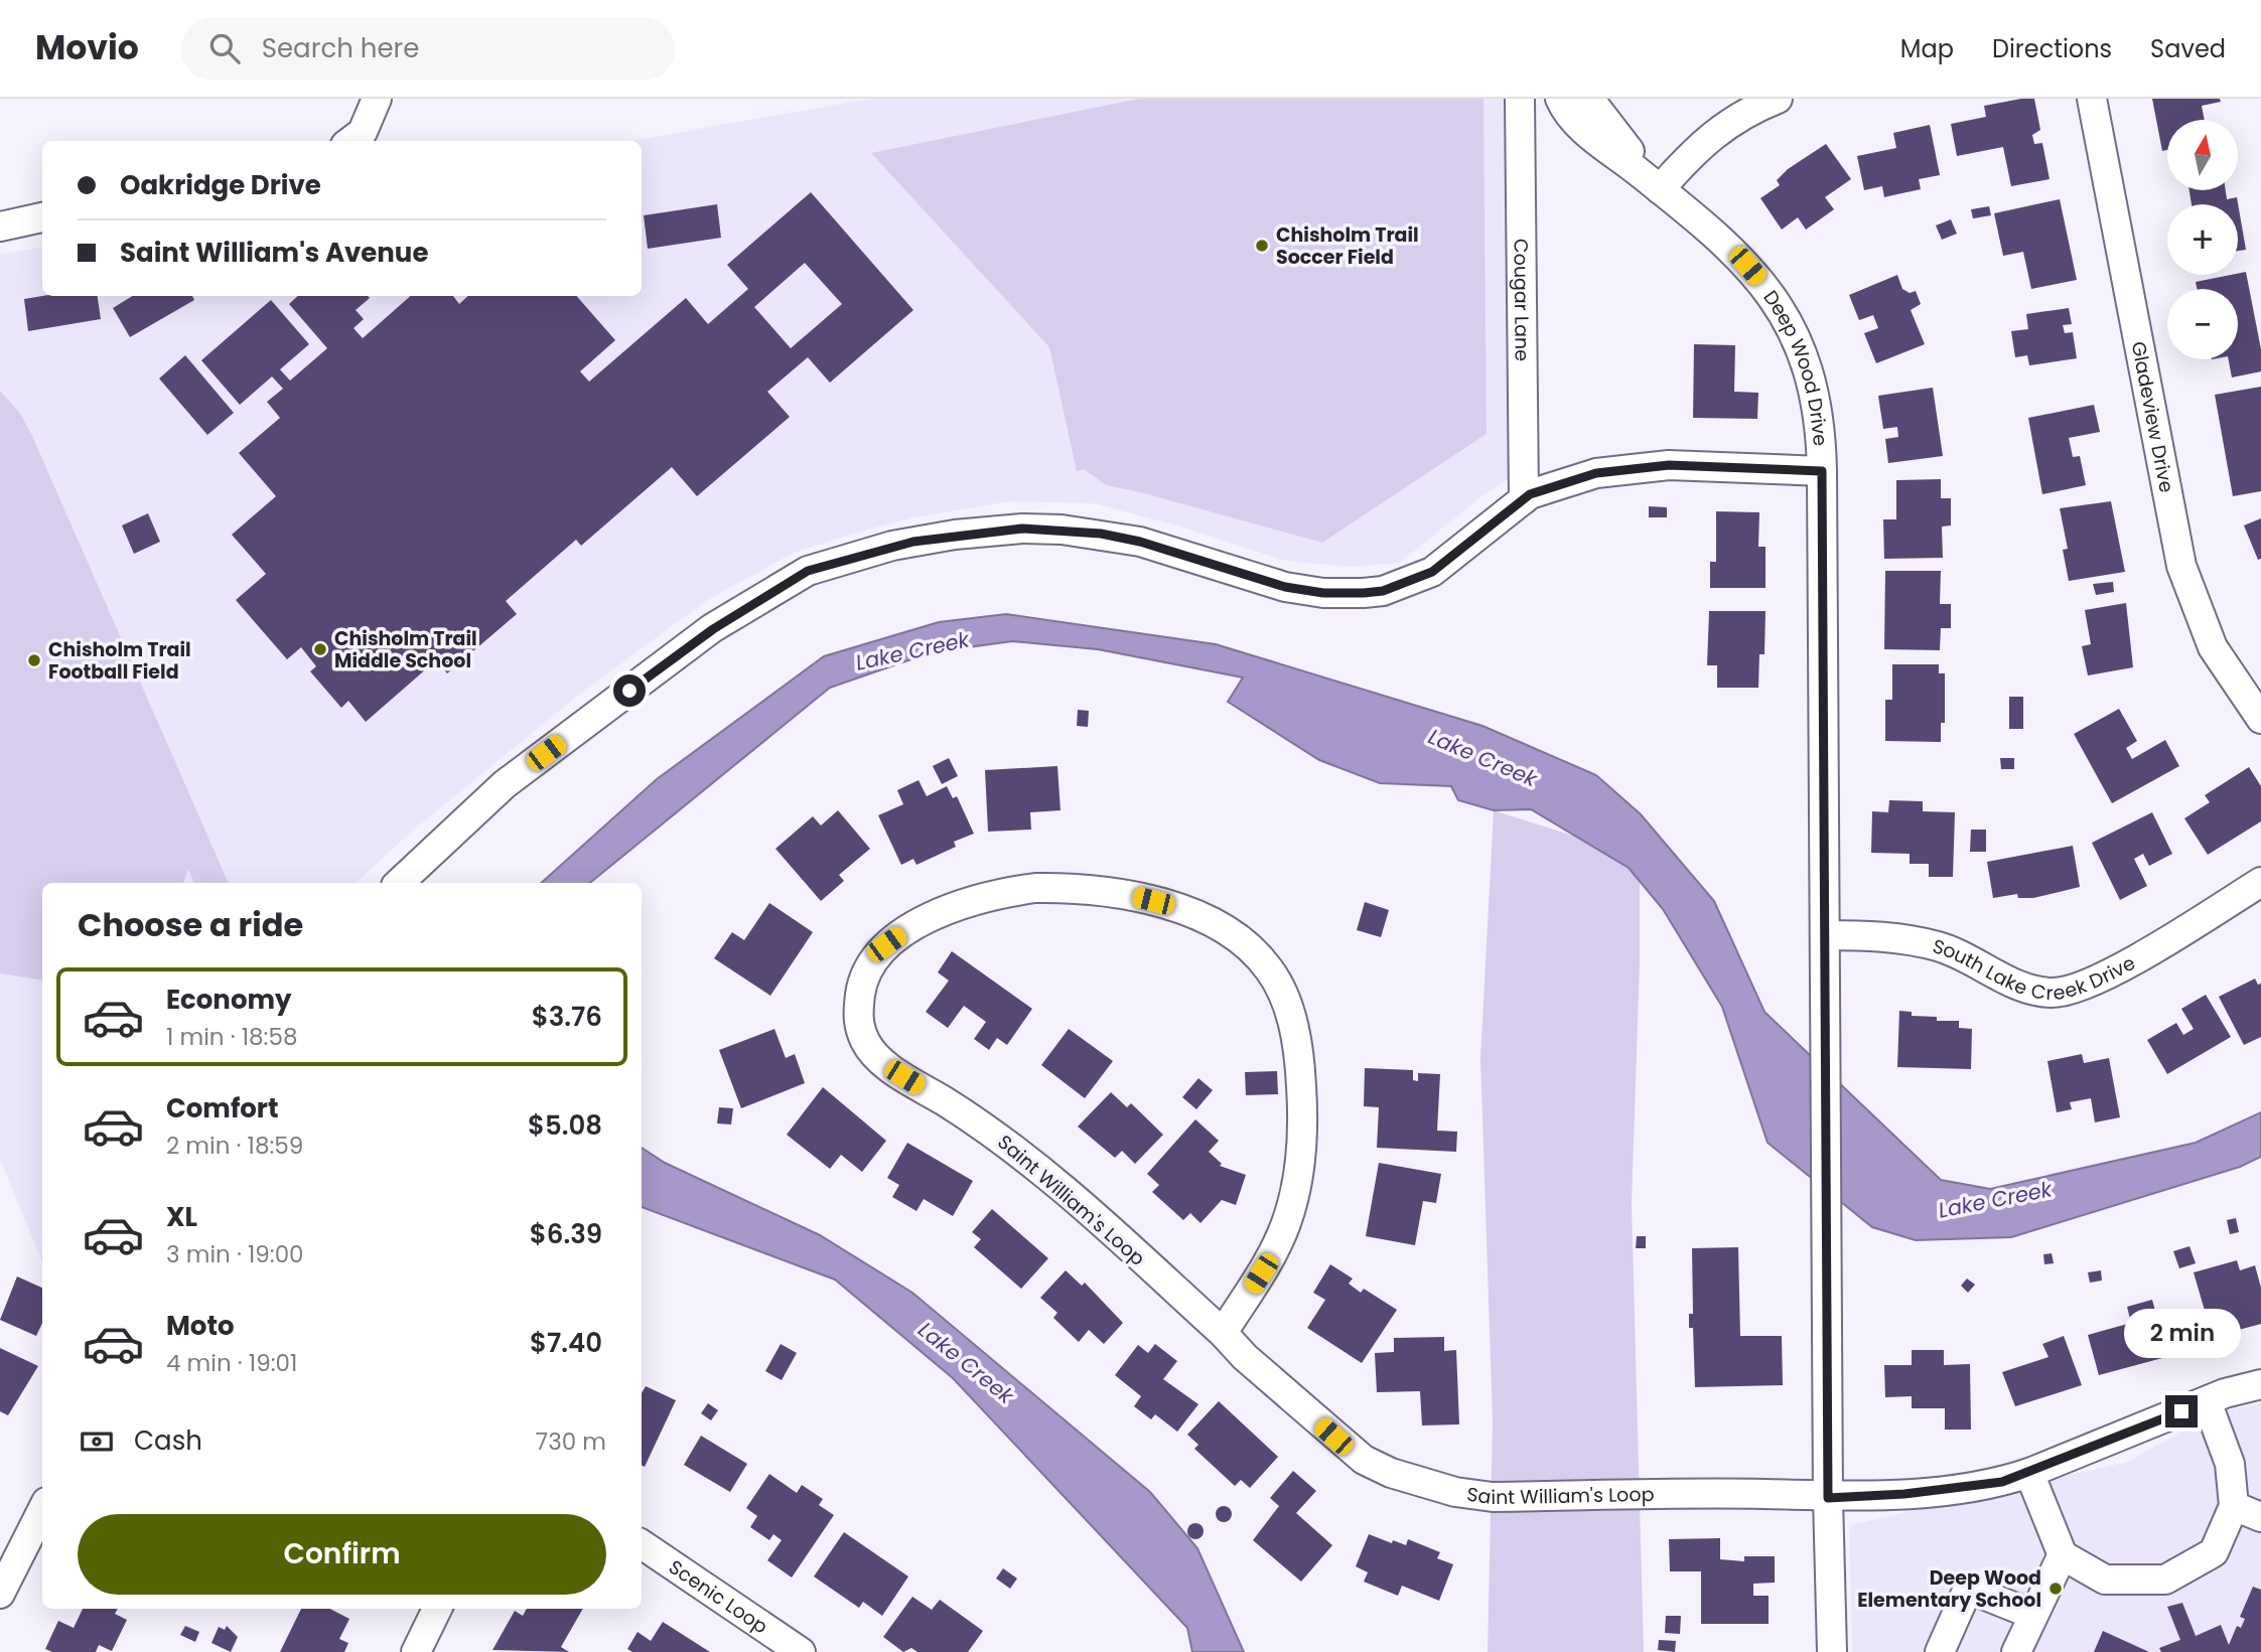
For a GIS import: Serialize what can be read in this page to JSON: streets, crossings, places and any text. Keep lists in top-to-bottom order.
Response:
{
  "streets": {
    "street": [
      "Cougar Lane",
      "Deep Wood Drive",
      "Gladeview Drive",
      "South Lake Creek Drive",
      "Saint William's Loop",
      "Scenic Loop"
    ]
  },
  "crossings": [
    ["Deep Wood Drive", "South Lake Creek Drive"],
    ["Deep Wood Drive", "Saint William's Loop"]
  ],
  "water": ["Lake Creek"],
  "places": [
    "Chisholm Trail Soccer Field",
    "Chisholm Trail Middle School",
    "Chisholm Trail Football Field",
    "Deep Wood Elementary School"
  ],
  "north": "top",
  "page": {
    "header": "Movio",
    "search": "Search here",
    "nav": ["Map", "Directions", "Saved"],
    "map_buttons": ["+", "−"],
    "banner": ["Oakridge Drive", "Saint William's Avenue"],
    "heading": "Choose a ride",
    "list": [
      {
        "name": "Economy",
        "note": "1 min · 18:58",
        "value": "$3.76"
      },
      {
        "name": "Comfort",
        "note": "2 min · 18:59",
        "value": "$5.08"
      },
      {
        "name": "XL",
        "note": "3 min · 19:00",
        "value": "$6.39"
      },
      {
        "name": "Moto",
        "note": "4 min · 19:01",
        "value": "$7.40"
      }
    ],
    "bubble": "2 min",
    "pay": ["Cash", "730 m"],
    "buttons": "Confirm"
  }
}
